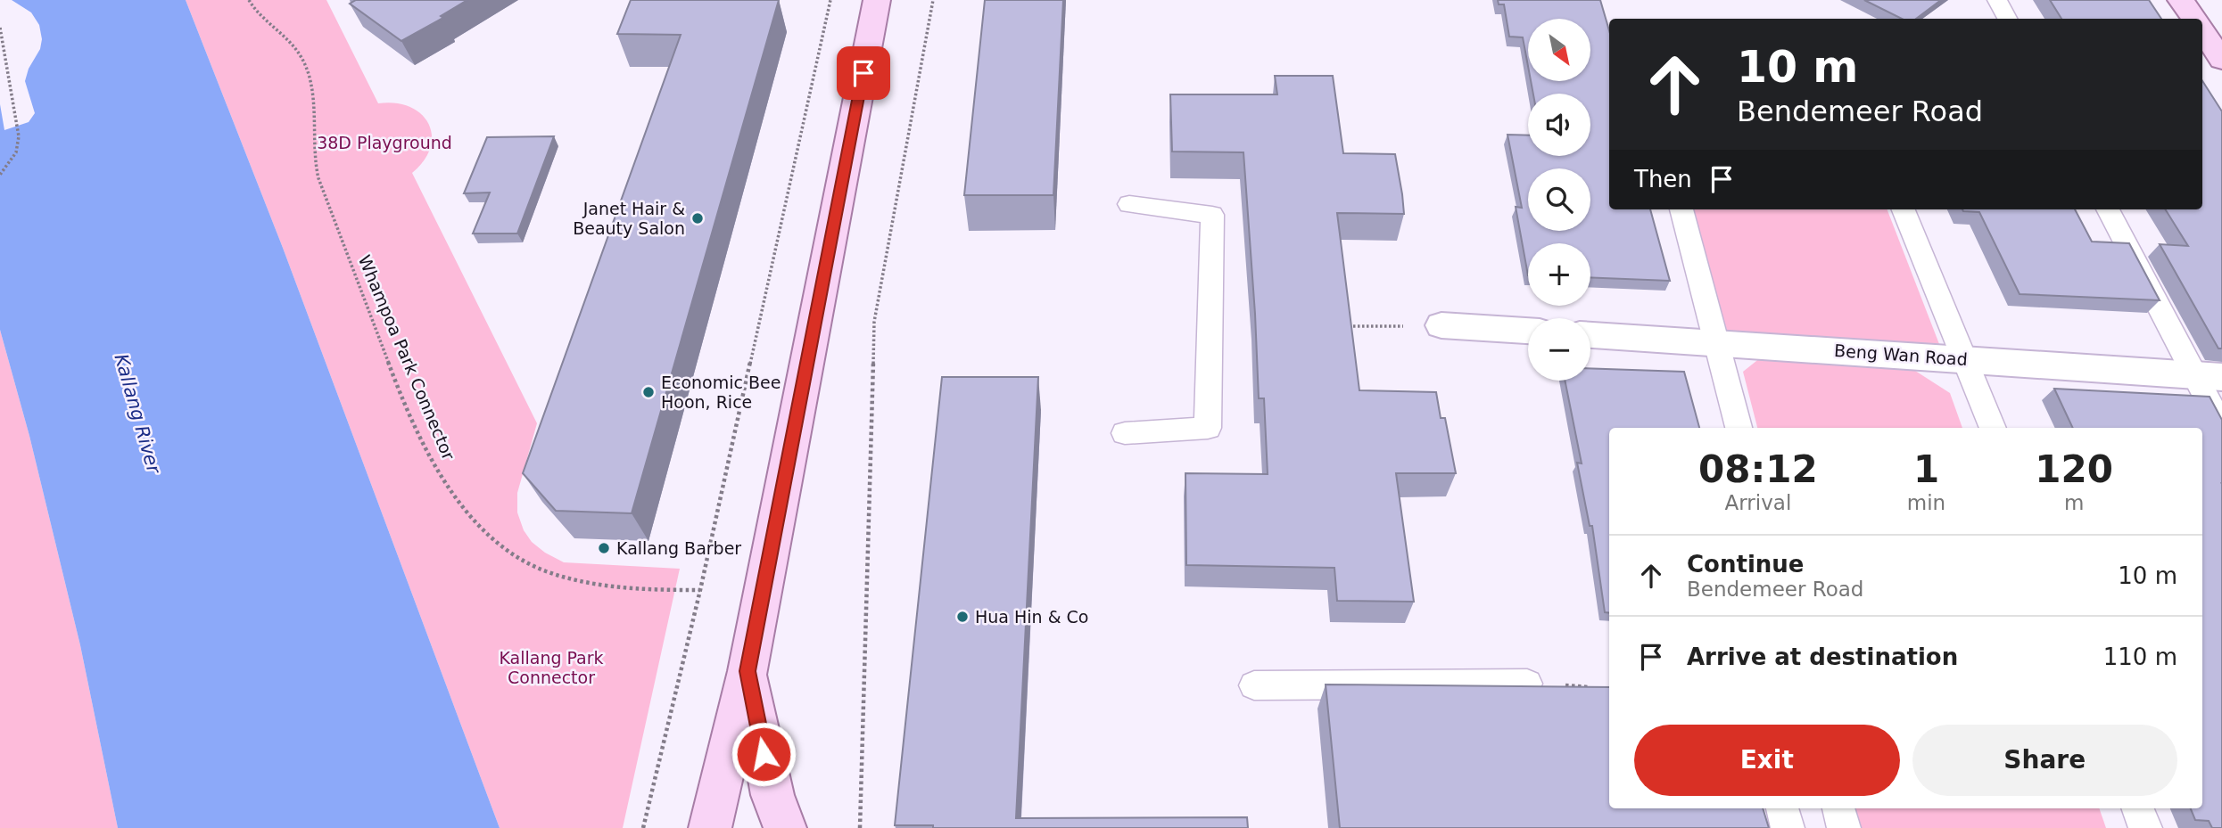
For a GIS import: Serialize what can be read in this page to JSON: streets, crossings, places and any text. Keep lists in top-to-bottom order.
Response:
{
  "streets": {
    "street": ["Beng Wan Road"],
    "path": ["Whampoa Park Connector"]
  },
  "water": ["Kallang River"],
  "parks": ["38D Playground", "Kallang Park Connector"],
  "places": [
    "Janet Hair & Beauty Salon",
    "Economic Bee Hoon, Rice",
    "Kallang Barber",
    "Hua Hin & Co"
  ],
  "north": "bottom right",
  "page": {
    "map_buttons": ["+", "−"],
    "turn": ["10 m", "Bendemeer Road"],
    "then": "Then",
    "eta": [
      "08:12",
      "Arrival",
      "1",
      "min",
      "120",
      "m"
    ],
    "list": [
      {
        "name": "Continue",
        "note": "Bendemeer Road",
        "value": "10 m"
      },
      {
        "name": "Arrive at destination",
        "value": "110 m"
      }
    ],
    "buttons": ["Exit", "Share"]
  }
}
